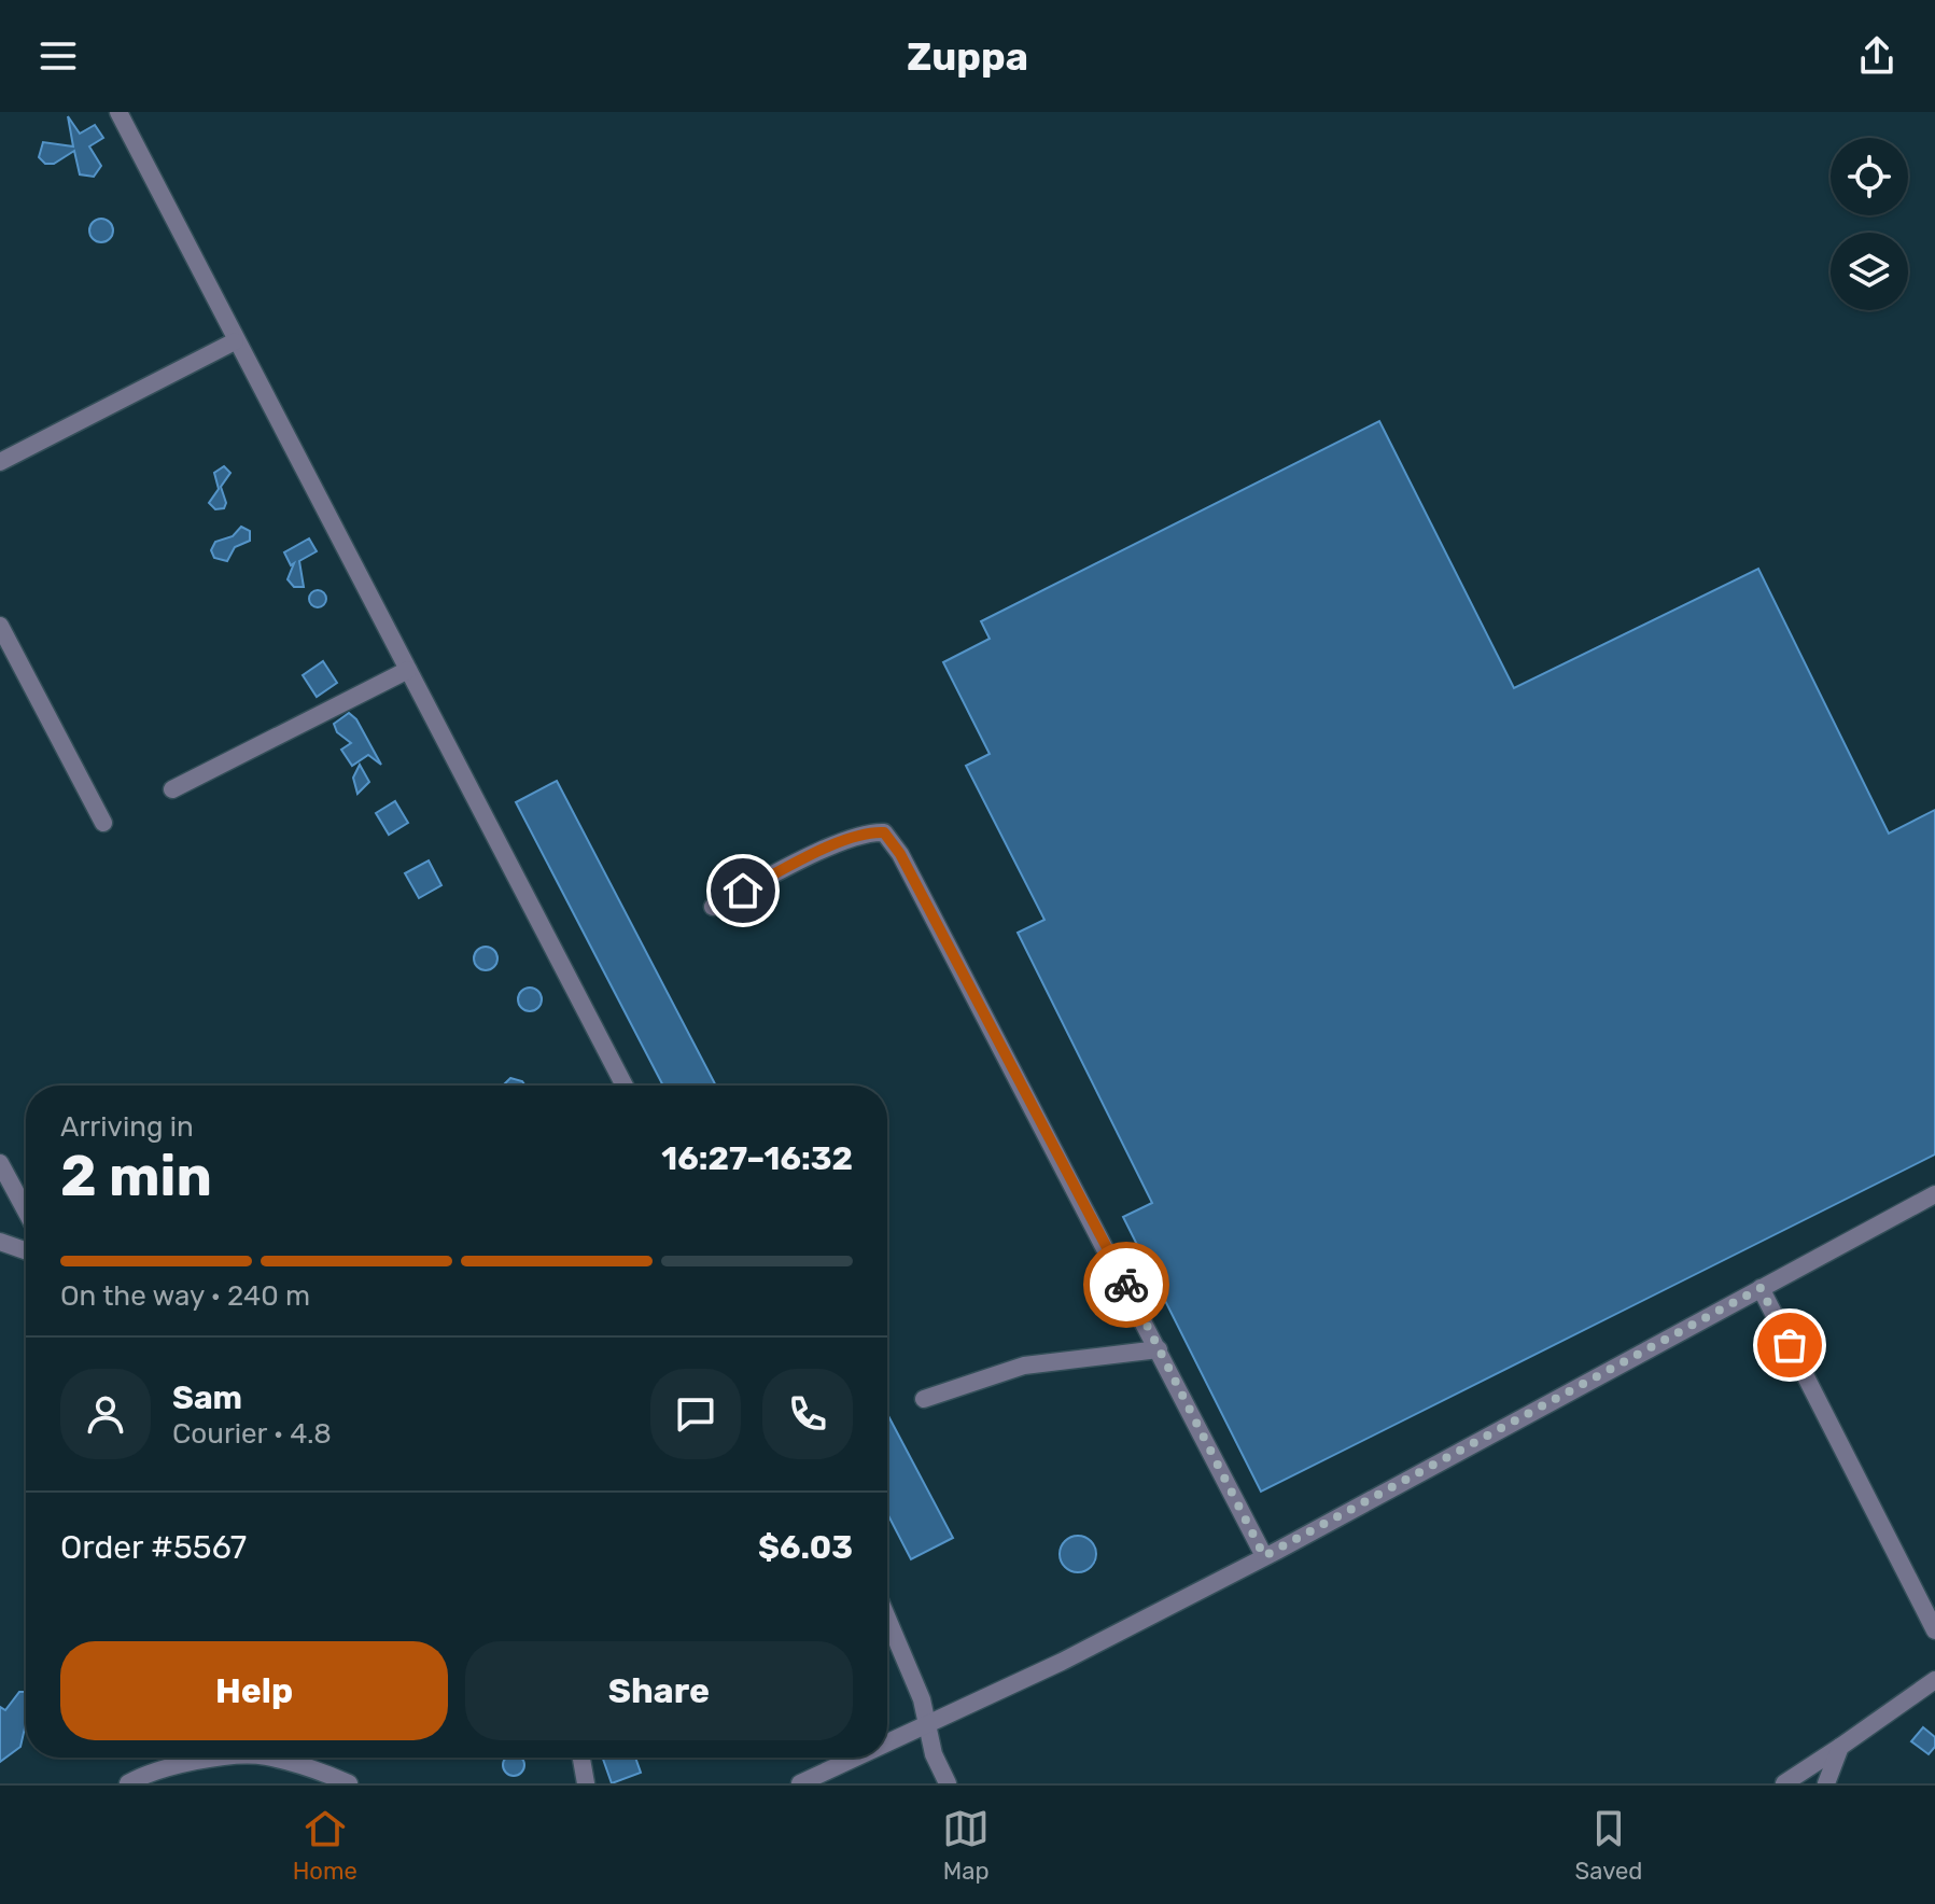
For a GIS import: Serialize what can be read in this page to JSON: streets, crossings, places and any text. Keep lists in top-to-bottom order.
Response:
{
  "page": {
    "header": "Zuppa",
    "heading": ["2 min", "Arriving in", "16:27–16:32"],
    "panel": [
      "Sam",
      "Courier · 4.8",
      "Order #5567",
      "$6.03"
    ],
    "bar": "On the way · 240 m",
    "buttons": ["Help", "Share"],
    "tabs": ["Home", "Map", "Saved"]
  }
}
